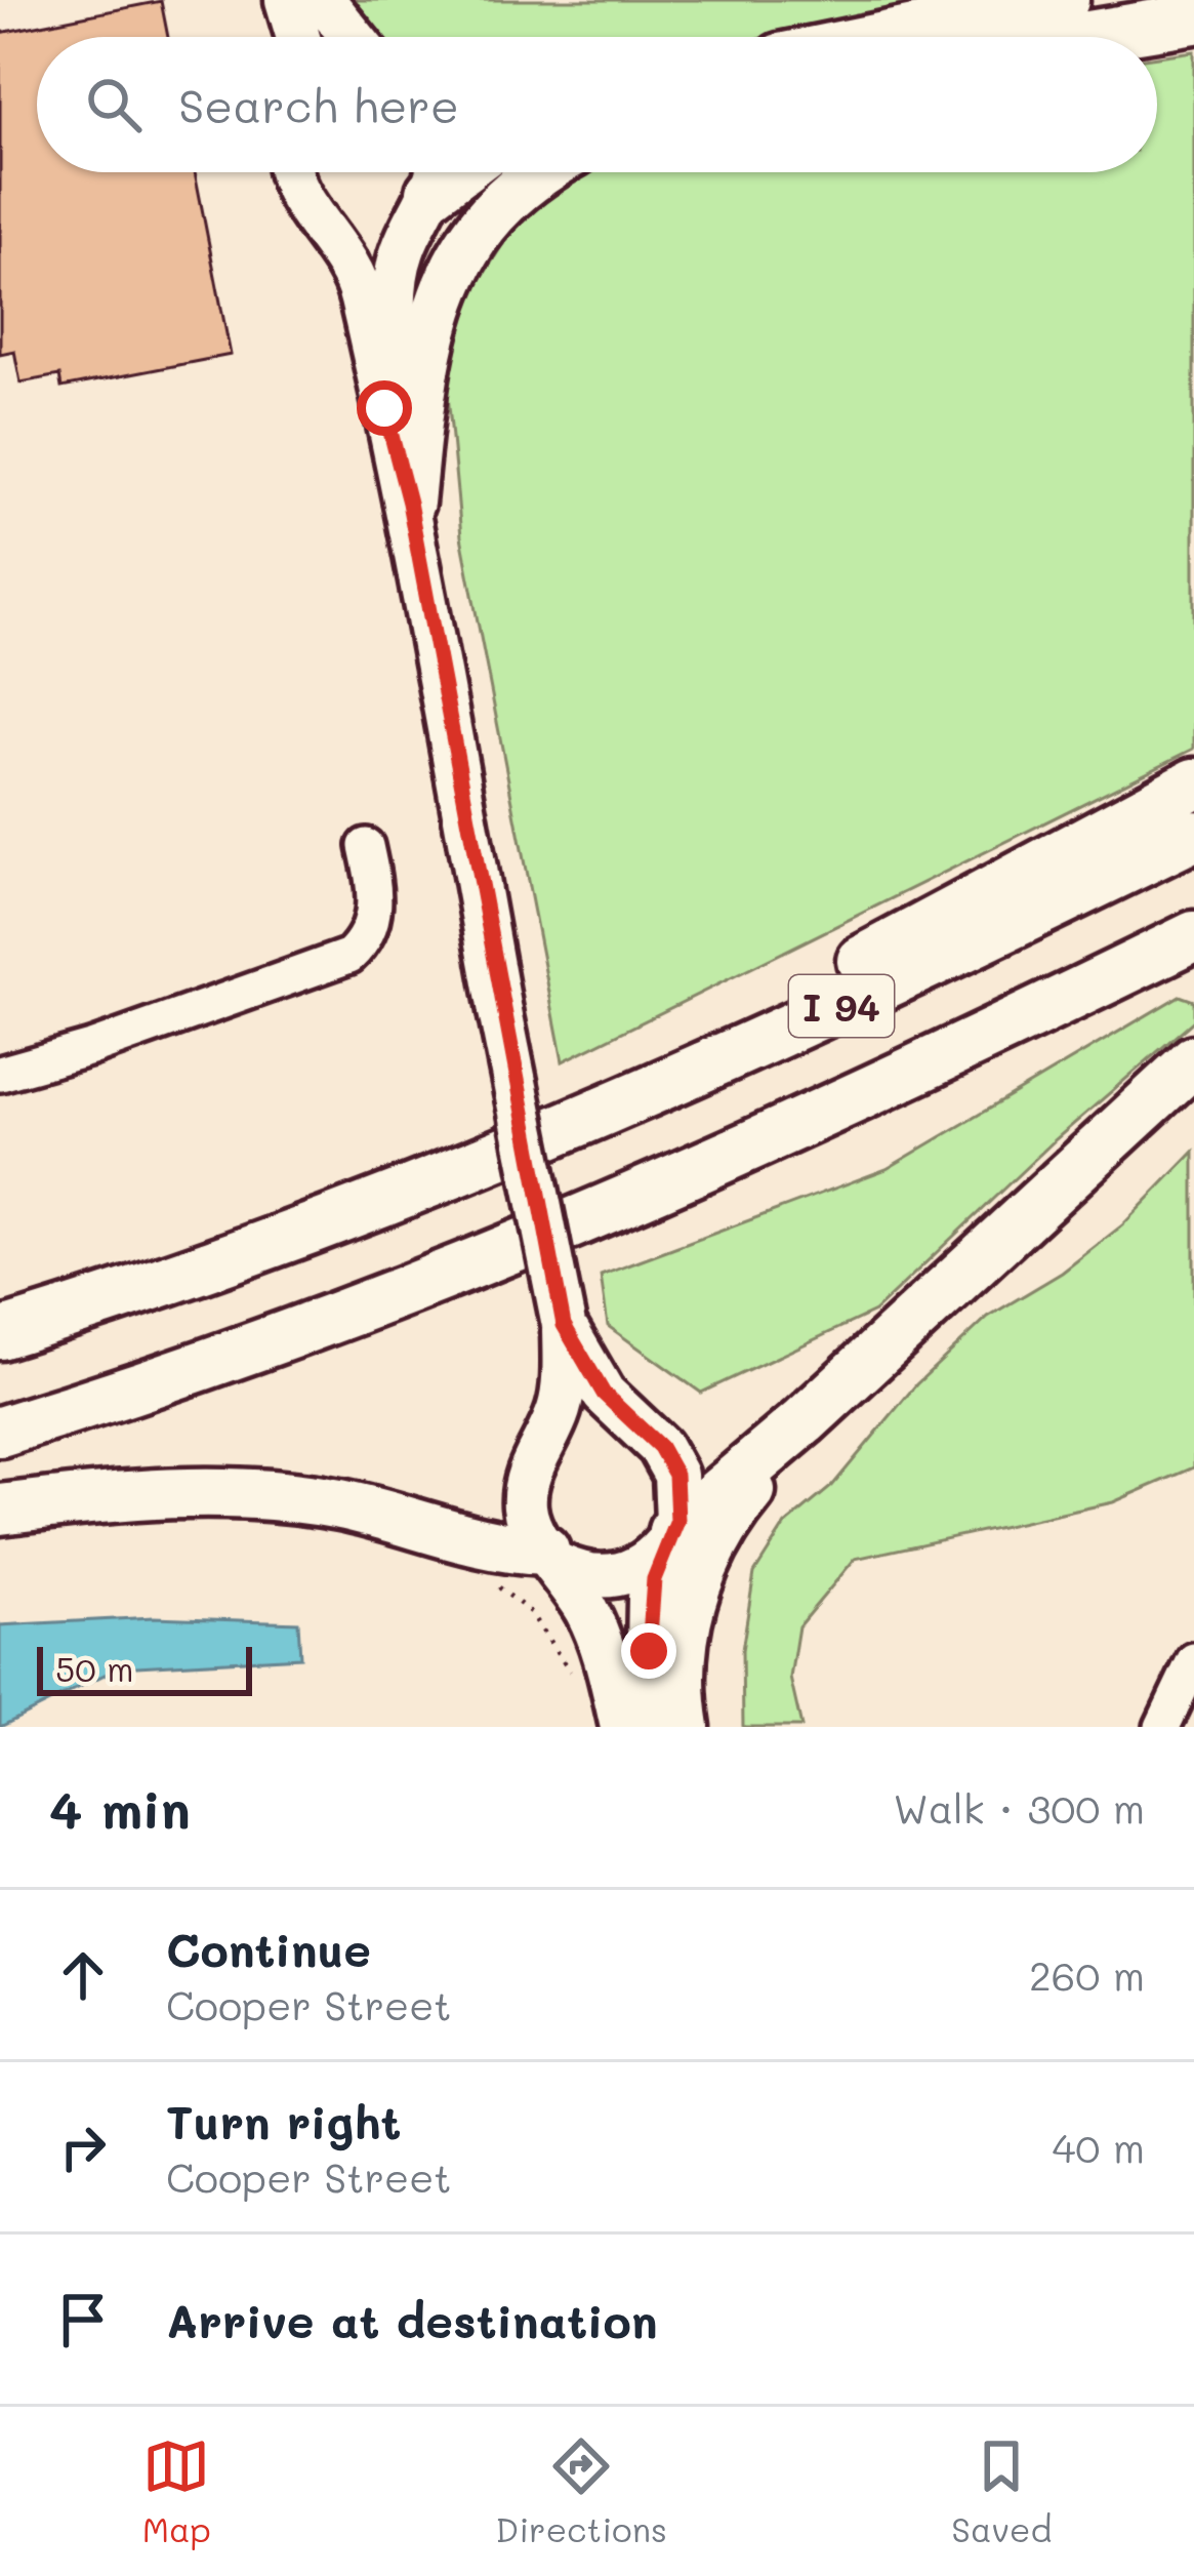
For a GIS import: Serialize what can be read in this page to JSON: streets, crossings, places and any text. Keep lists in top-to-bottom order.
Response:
{
  "streets": {
    "highway": ["I 94"]
  },
  "scale_bar": "50 m",
  "page": {
    "search": "Search here",
    "scale": "50 m",
    "heading": ["4 min", "Walk · 300 m"],
    "list": [
      ["Continue", "Cooper Street", "260 m"],
      ["Turn right", "Cooper Street", "40 m"],
      "Arrive at destination"
    ],
    "nav": ["Map", "Directions", "Saved"]
  }
}
